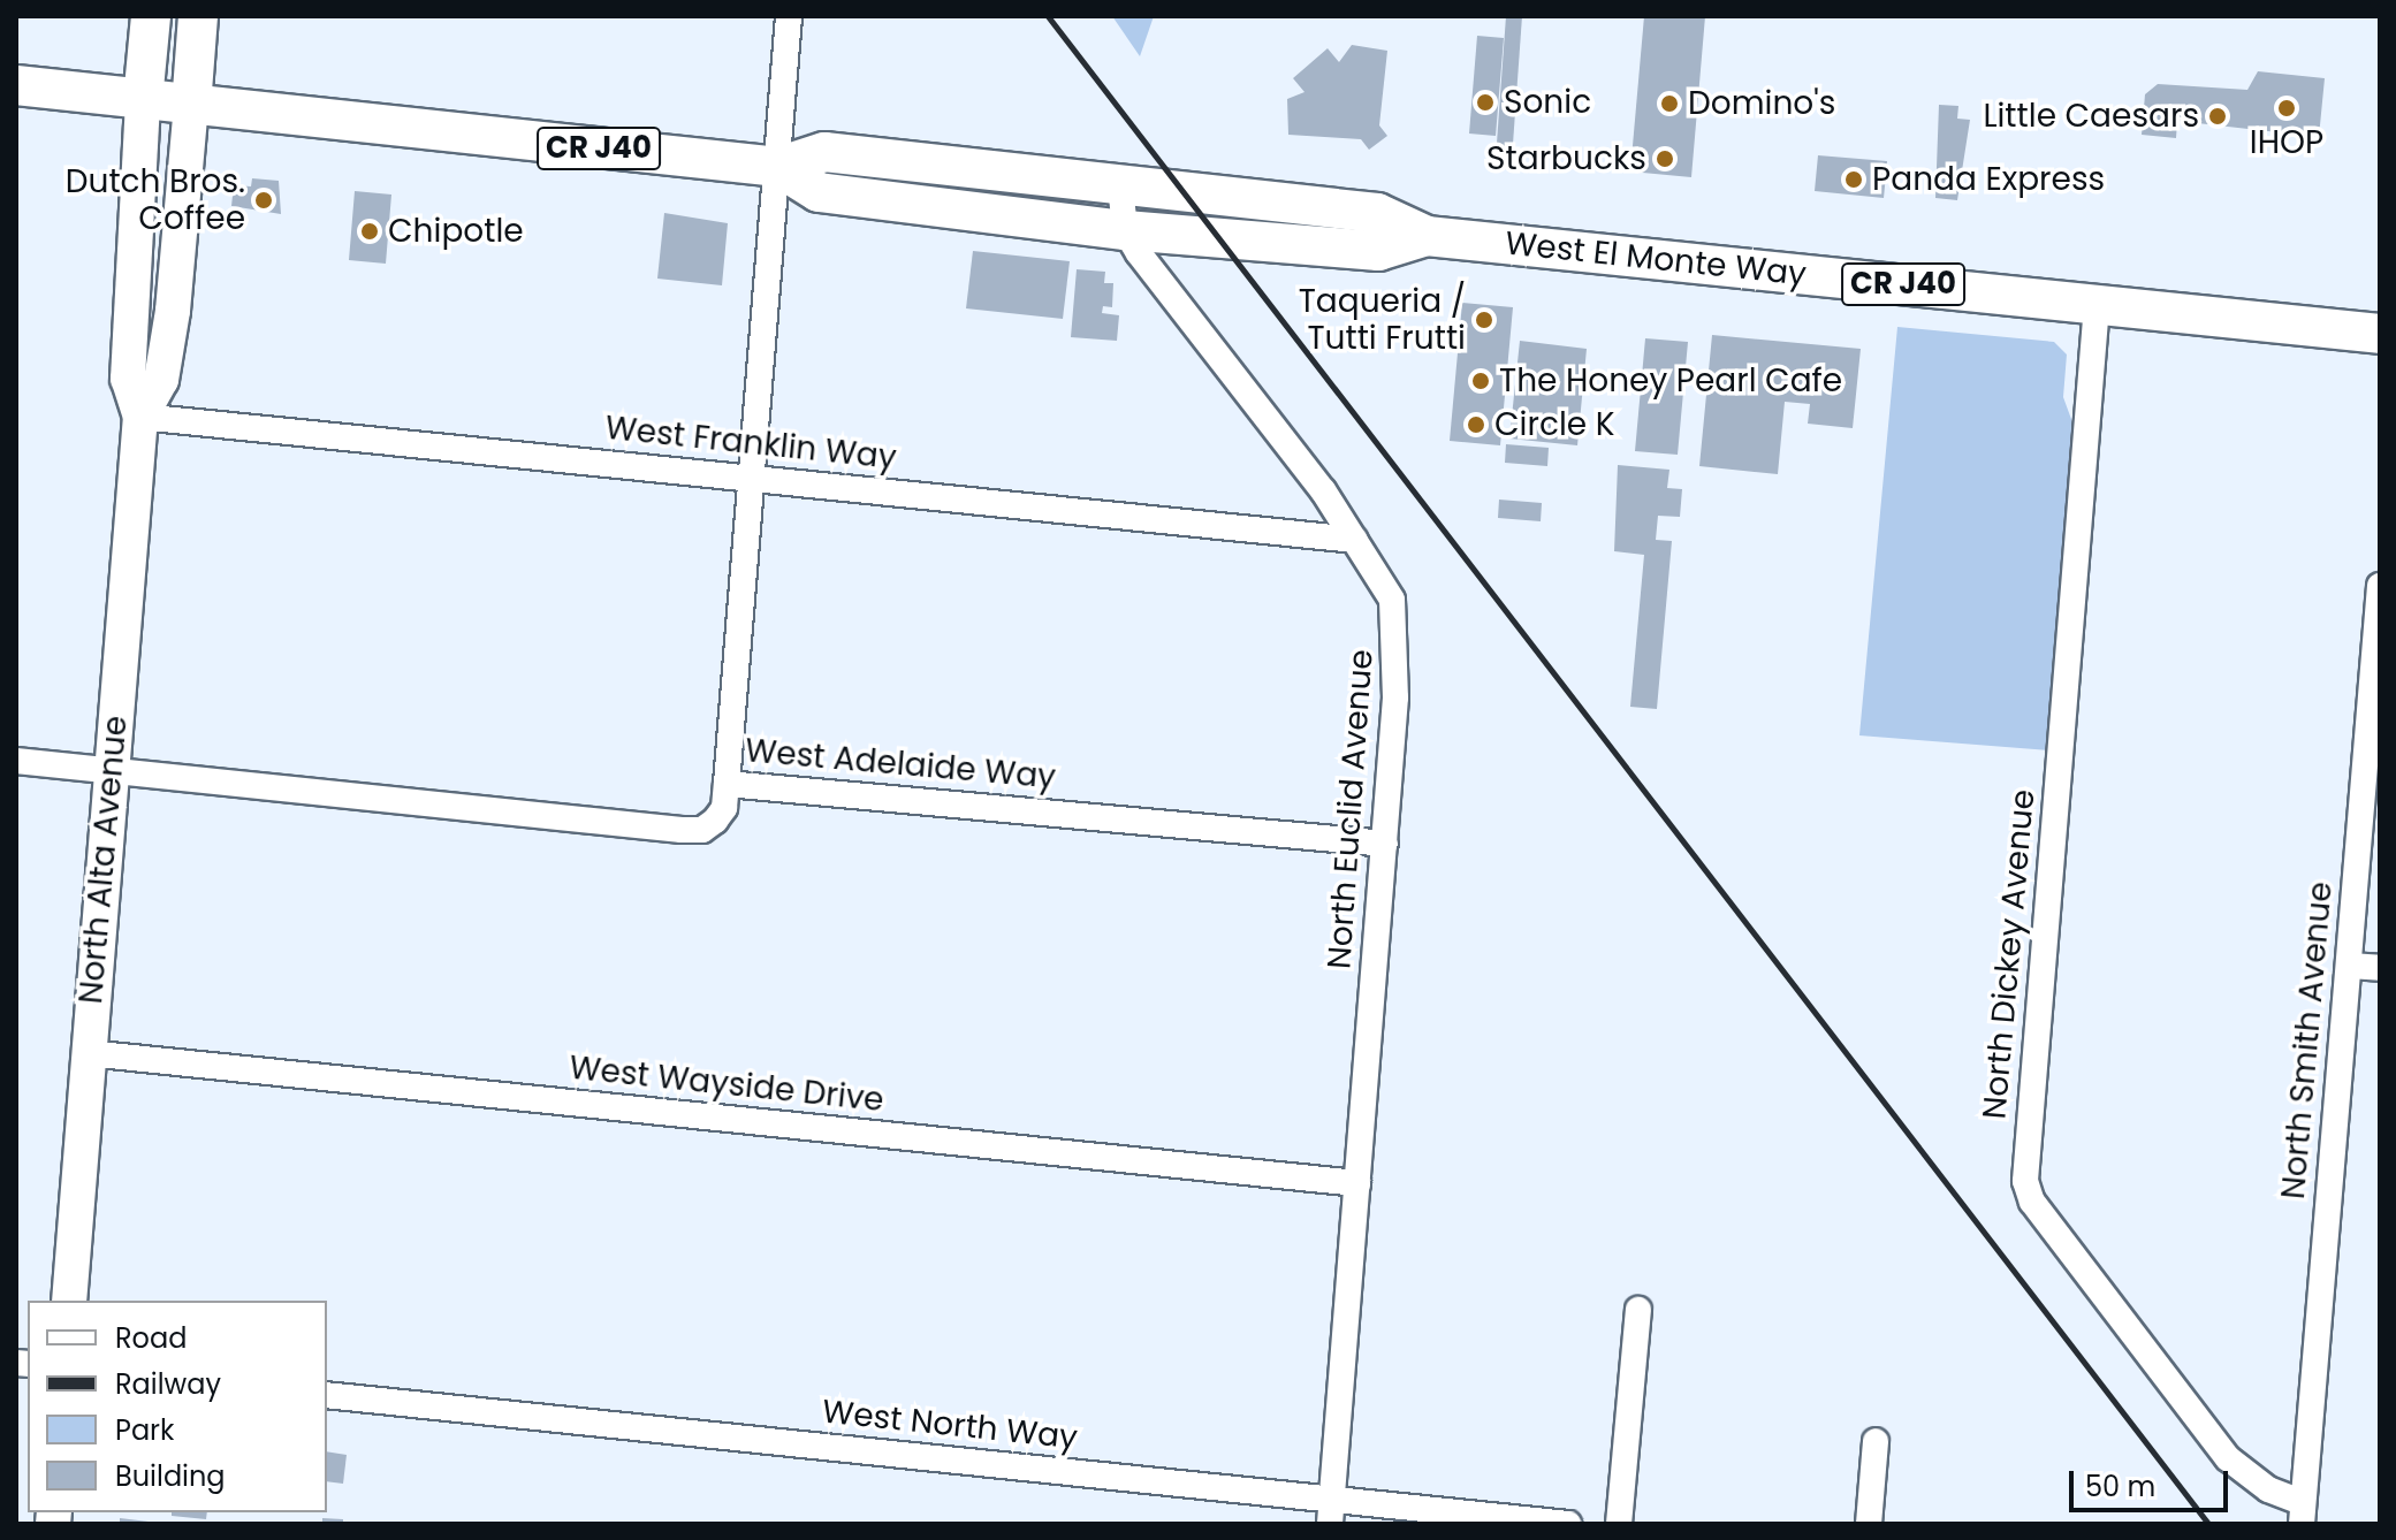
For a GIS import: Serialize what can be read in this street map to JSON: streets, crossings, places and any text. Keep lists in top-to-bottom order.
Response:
{
  "streets": {
    "main road": ["CR J40", "West El Monte Way", "North Alta Avenue"],
    "street": [
      "West Franklin Way",
      "West Adelaide Way",
      "North Euclid Avenue",
      "North Dickey Avenue",
      "North Smith Avenue",
      "West Wayside Drive",
      "West North Way"
    ]
  },
  "crossings": [
    ["CR J40", "West El Monte Way"],
    ["CR J40", "North Alta Avenue"],
    ["West El Monte Way", "North Euclid Avenue"],
    ["West El Monte Way", "North Alta Avenue"],
    ["West El Monte Way", "North Dickey Avenue"],
    ["West Franklin Way", "North Euclid Avenue"],
    ["West Franklin Way", "North Alta Avenue"],
    ["West Adelaide Way", "North Euclid Avenue"],
    ["West Adelaide Way", "North Alta Avenue"],
    ["North Euclid Avenue", "West Wayside Drive"],
    ["North Euclid Avenue", "West North Way"],
    ["North Alta Avenue", "West Wayside Drive"],
    ["North Dickey Avenue", "North Smith Avenue"]
  ],
  "places": [
    "Sonic",
    "Domino's",
    "IHOP",
    "Little Caesars",
    "Starbucks",
    "Panda Express",
    "Dutch Bros. Coffee",
    "Chipotle",
    "Taqueria / Tutti Frutti",
    "The Honey Pearl Cafe",
    "Circle K"
  ],
  "legend": [
    "Road",
    "Railway",
    "Park",
    "Building"
  ],
  "scale_bar": "50 m"
}
